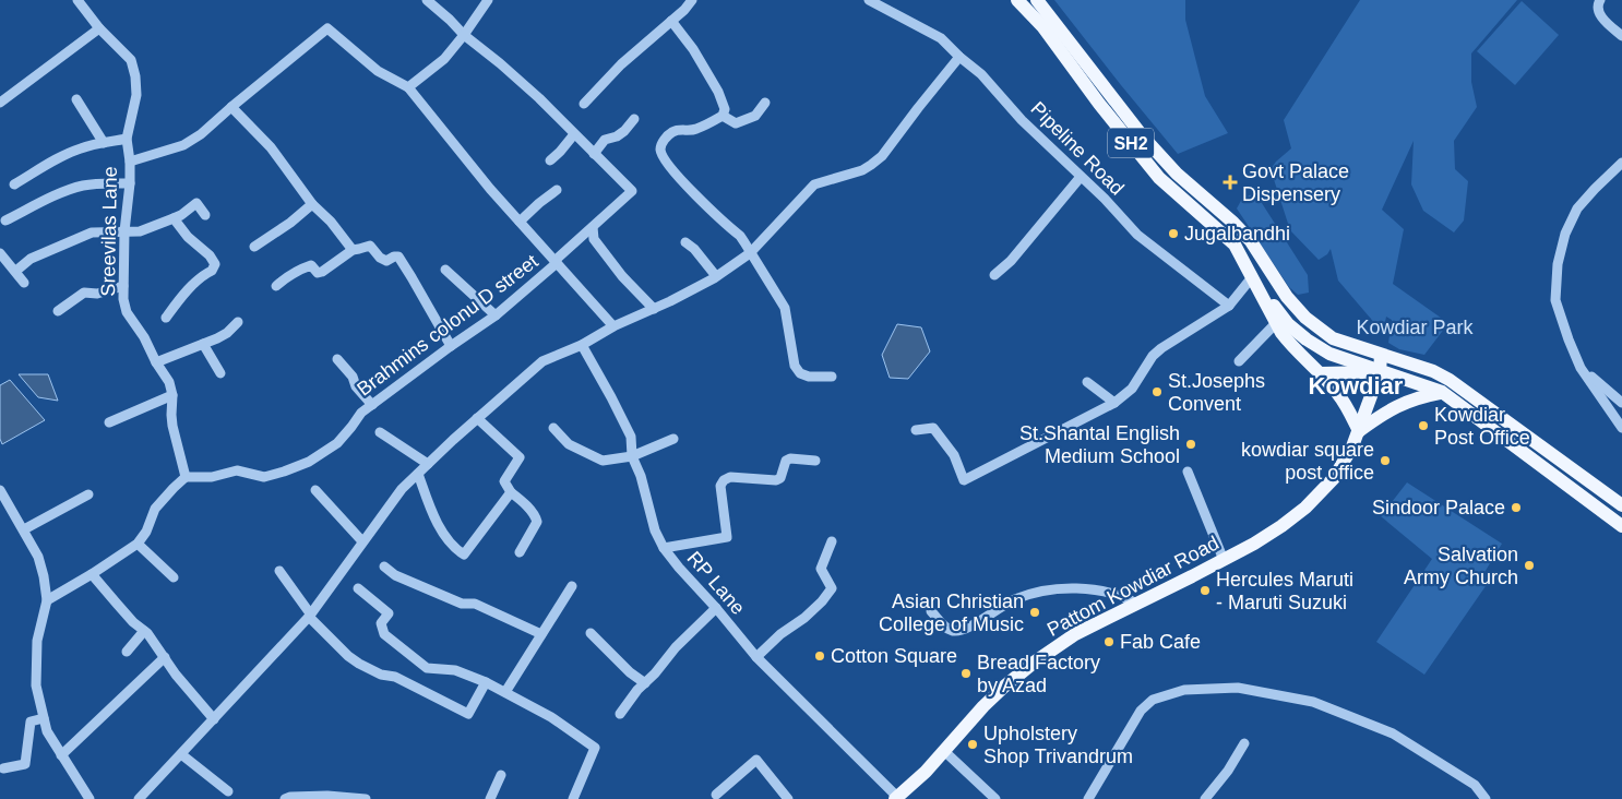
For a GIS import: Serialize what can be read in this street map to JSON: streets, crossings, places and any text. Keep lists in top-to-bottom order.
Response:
{
  "streets": {
    "main road": ["SH2", "Pattom Kowdiar Road"],
    "street": [
      "Pipeline Road",
      "Sreevilas Lane",
      "Brahmins colonu D street",
      "RP Lane"
    ]
  },
  "crossings": [
    ["SH2", "Pattom Kowdiar Road"],
    ["Sreevilas Lane", "Brahmins colonu D street"],
    ["RP Lane", "Pattom Kowdiar Road"]
  ],
  "districts": ["Kowdiar"],
  "parks": ["Kowdiar Park"],
  "places": {
    "health": ["Govt Palace Dispensery"],
    "other": [
      "Jugalbandhi",
      "St.Josephs Convent",
      "Kowdiar Post Office",
      "St.Shantal English Medium School",
      "kowdiar square post office",
      "Sindoor Palace",
      "Salvation Army Church",
      "Hercules Maruti - Maruti Suzuki",
      "Asian Christian College of Music",
      "Fab Cafe",
      "Cotton Square",
      "Bread Factory by Azad",
      "Upholstery Shop Trivandrum"
    ]
  }
}
